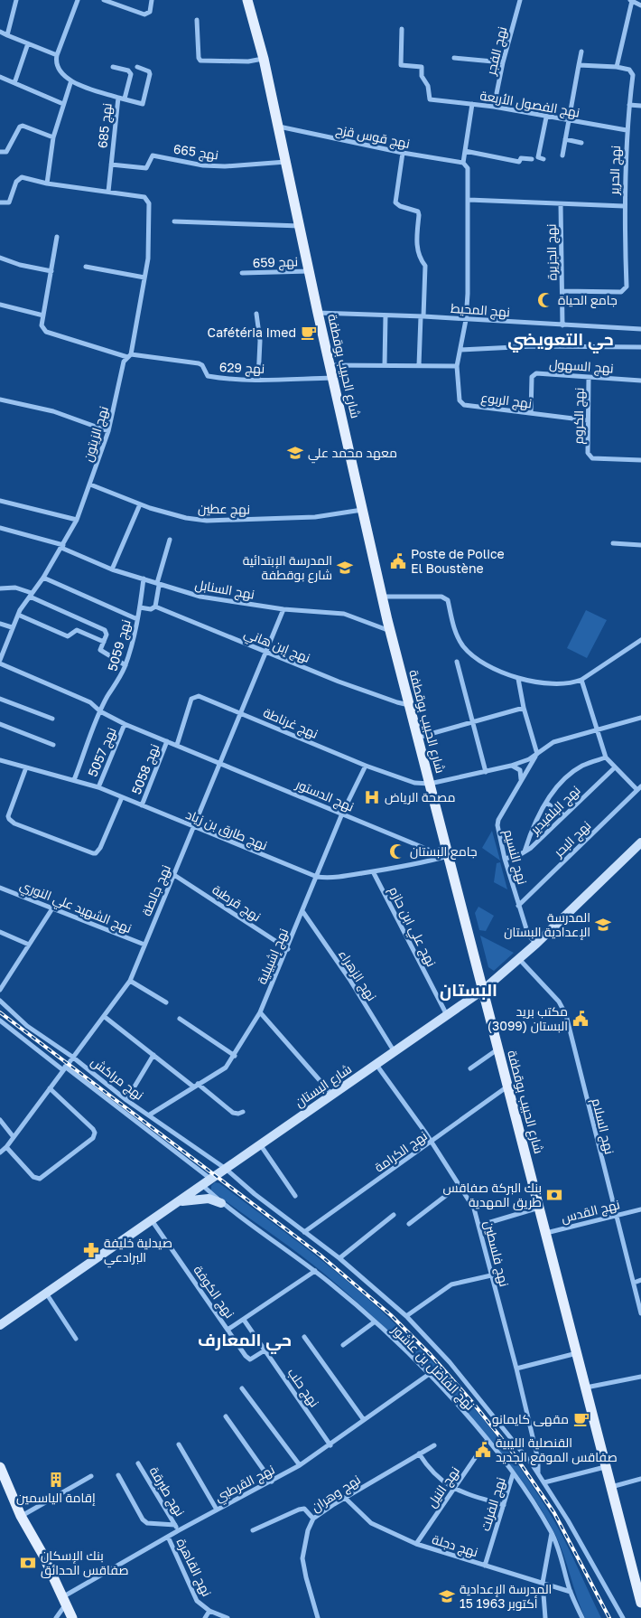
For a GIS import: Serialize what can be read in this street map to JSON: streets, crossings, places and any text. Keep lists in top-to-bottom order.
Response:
{
  "streets": {
    "main road": ["شارع الحبيب بوقطفة", "شارع البستان"],
    "street": [
      "نهج الفجر",
      "نهج الفصول الأربعة",
      "نهج 685",
      "نهج قوس قزح",
      "نهج 665",
      "نهج الحرير",
      "نهج الجزيرة",
      "نهج 659",
      "نهج المحيط",
      "نهج السهول",
      "نهج 629",
      "نهج الربوع",
      "نهج الكروم",
      "نهج الزيتون",
      "نهج عطين",
      "نهج السنابل",
      "نهج 5059",
      "نهج إبن هاني",
      "نهج غرناطة",
      "نهج 5057",
      "نهج 5058",
      "نهج الدستور",
      "نهج البلفيدير",
      "نهج طارق بن زياد",
      "نهج البحر",
      "نهج النسيم",
      "نهج جالطة",
      "نهج قرطبة",
      "نهج الشهيد علي النوري",
      "نهج علي ابن حازم",
      "نهج إشبيلية",
      "نهج الزهراء",
      "نهج مراكش",
      "نهج السلام",
      "نهج الكرامة",
      "نهج القدس",
      "نهج فلسطين",
      "نهج الكوفة",
      "نهج الفاضل بن عاشور",
      "نهج حلب",
      "نهج القرطبي",
      "نهج النيل",
      "نهج طبرقة",
      "نهج وهران",
      "نهج الفرلت",
      "نهج دجلة",
      "نهج القاهرة"
    ]
  },
  "crossings": [
    ["نهج الفجر", "نهج الفصول الأربعة"],
    ["نهج الفصول الأربعة", "نهج الحرير"],
    ["نهج 685", "نهج 665"],
    ["نهج 685", "نهج الزيتون"],
    ["نهج قوس قزح", "شارع الحبيب بوقطفة"],
    ["نهج قوس قزح", "نهج الربوع"],
    ["نهج 665", "شارع الحبيب بوقطفة"],
    ["نهج الحرير", "نهج الجزيرة"],
    ["نهج الجزيرة", "نهج المحيط"],
    ["نهج 659", "شارع الحبيب بوقطفة"],
    ["نهج المحيط", "شارع الحبيب بوقطفة"],
    ["نهج المحيط", "نهج الربوع"],
    ["شارع الحبيب بوقطفة", "نهج 629"],
    ["شارع الحبيب بوقطفة", "نهج عطين"],
    ["شارع الحبيب بوقطفة", "نهج السنابل"],
    ["شارع الحبيب بوقطفة", "نهج إبن هاني"],
    ["شارع الحبيب بوقطفة", "نهج غرناطة"],
    ["شارع الحبيب بوقطفة", "نهج الدستور"],
    ["شارع الحبيب بوقطفة", "نهج طارق بن زياد"],
    ["شارع الحبيب بوقطفة", "شارع البستان"],
    ["شارع الحبيب بوقطفة", "نهج الكرامة"],
    ["شارع الحبيب بوقطفة", "نهج القدس"],
    ["نهج السهول", "نهج الربوع"],
    ["نهج السهول", "نهج الكروم"],
    ["نهج 629", "نهج الزيتون"],
    ["نهج الربوع", "نهج الكروم"],
    ["نهج الزيتون", "نهج عطين"],
    ["نهج الزيتون", "نهج السنابل"],
    ["نهج السنابل", "نهج 5059"],
    ["نهج السنابل", "نهج جالطة"],
    ["نهج 5059", "نهج إبن هاني"],
    ["نهج 5059", "نهج الدستور"],
    ["نهج 5059", "نهج طارق بن زياد"],
    ["نهج إبن هاني", "نهج جالطة"],
    ["نهج غرناطة", "نهج الدستور"],
    ["نهج غرناطة", "نهج النسيم"],
    ["نهج غرناطة", "نهج جالطة"],
    ["نهج غرناطة", "نهج إشبيلية"],
    ["نهج 5057", "نهج الدستور"],
    ["نهج 5057", "نهج طارق بن زياد"],
    ["نهج 5058", "نهج الدستور"],
    ["نهج 5058", "نهج طارق بن زياد"],
    ["نهج الدستور", "نهج طارق بن زياد"],
    ["نهج الدستور", "نهج جالطة"],
    ["نهج الدستور", "نهج إشبيلية"],
    ["نهج البلفيدير", "نهج النسيم"],
    ["نهج طارق بن زياد", "نهج جالطة"],
    ["نهج طارق بن زياد", "نهج علي ابن حازم"],
    ["نهج طارق بن زياد", "نهج إشبيلية"],
    ["نهج البحر", "نهج النسيم"],
    ["نهج النسيم", "شارع البستان"],
    ["نهج جالطة", "نهج قرطبة"],
    ["نهج جالطة", "نهج الشهيد علي النوري"],
    ["نهج جالطة", "نهج مراكش"],
    ["نهج قرطبة", "نهج إشبيلية"],
    ["نهج علي ابن حازم", "شارع البستان"],
    ["نهج إشبيلية", "نهج الزهراء"],
    ["نهج إشبيلية", "نهج مراكش"],
    ["نهج الزهراء", "شارع البستان"],
    ["نهج مراكش", "شارع البستان"],
    ["نهج مراكش", "نهج الكرامة"],
    ["نهج مراكش", "نهج فلسطين"],
    ["شارع البستان", "نهج السلام"],
    ["شارع البستان", "نهج فلسطين"],
    ["شارع البستان", "نهج الكوفة"],
    ["شارع البستان", "نهج الفاضل بن عاشور"],
    ["نهج السلام", "نهج القدس"],
    ["نهج الكرامة", "نهج فلسطين"],
    ["نهج الكوفة", "نهج حلب"],
    ["نهج الفاضل بن عاشور", "نهج القرطبي"],
    ["نهج الفاضل بن عاشور", "نهج النيل"],
    ["نهج الفاضل بن عاشور", "نهج الفرلت"],
    ["نهج الفاضل بن عاشور", "نهج دجلة"],
    ["نهج حلب", "نهج القرطبي"],
    ["نهج القرطبي", "نهج طبرقة"],
    ["نهج القرطبي", "نهج القاهرة"],
    ["نهج النيل", "نهج دجلة"],
    ["نهج وهران", "نهج دجلة"],
    ["نهج الفرلت", "نهج دجلة"]
  ],
  "districts": ["حي التعويضي", "البستان", "حي المعارف"],
  "places": {
    "mosque": ["جامع الحياة", "جامع البستان"],
    "cafe": ["Cafétéria Imed", "مقهى كايمانو"],
    "school or university": [
      "معهد محمد علي",
      "المدرسة الإبتدائية شارع بوقطفة",
      "المدرسة الإعدادية البستان",
      "المدرسة الإعدادية 15 أكتوبر 1963"
    ],
    "public building": ["Poste de Police El Boustène", "مكتب بريد البستان (3099)", "القنصلية الليبية صفاقس الموقع الجديد"],
    "hospital": ["مصحة الرياض"],
    "bank": ["بنك البركة صفاقس طريق المهدية", "بنك الإسكان صفاقس الحدائق"],
    "pharmacy": ["صيدلية خليفة البرادعي"],
    "building": ["إقامة الياسمين"]
  }
}
